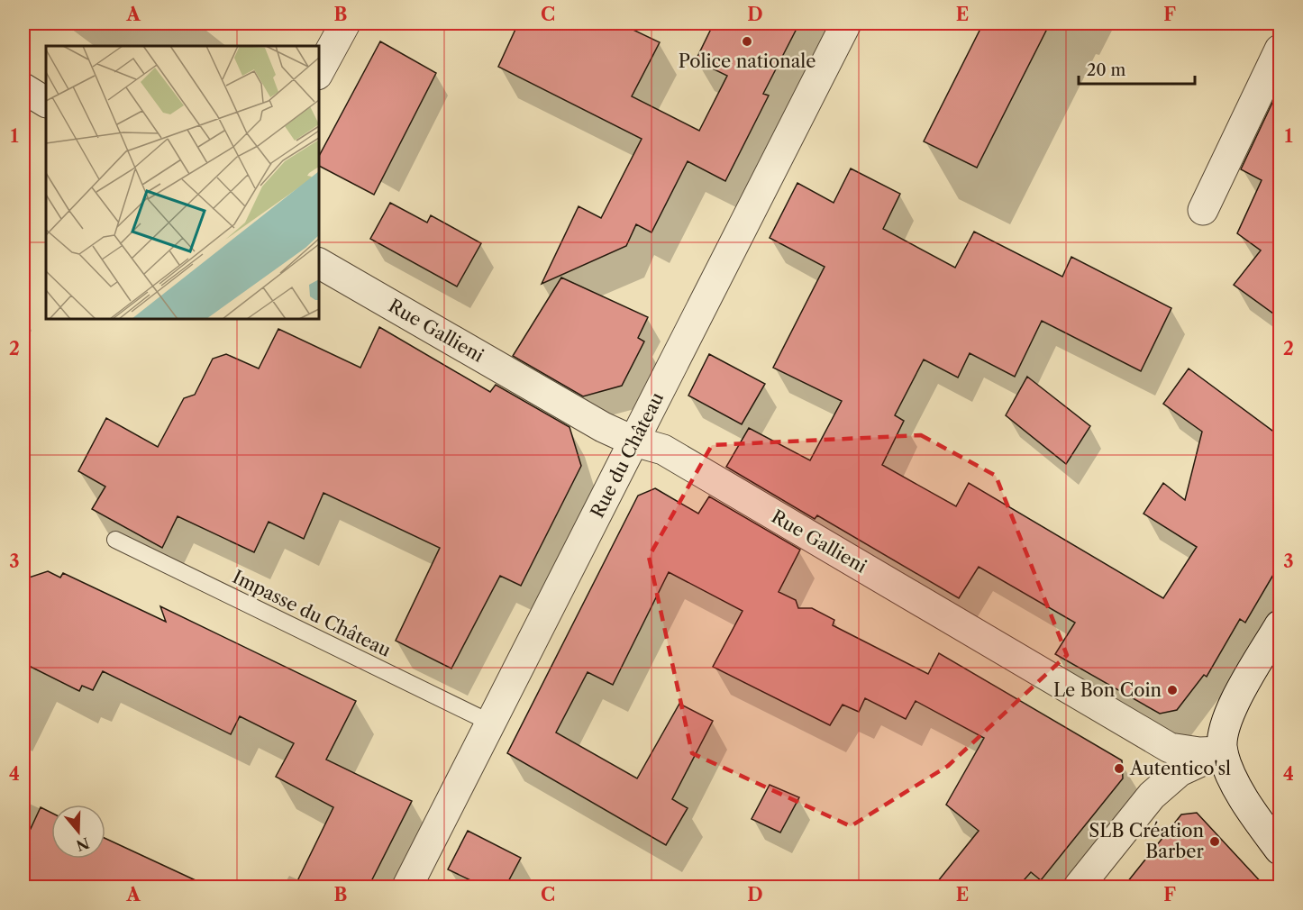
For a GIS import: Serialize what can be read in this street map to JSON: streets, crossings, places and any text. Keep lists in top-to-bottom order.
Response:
{
  "streets": {
    "street": ["Rue Gallieni", "Rue du Château"],
    "lane": ["Impasse du Château"]
  },
  "crossings": [
    ["Rue Gallieni", "Rue du Château"],
    ["Rue du Château", "Impasse du Château"]
  ],
  "places": [
    "Police nationale",
    "Le Bon Coin",
    "Autentico'sl",
    "SLB Création Barber"
  ],
  "scale_bar": "20 m",
  "north": "bottom",
  "grid": {
    "columns": [
      "A",
      "B",
      "C",
      "D",
      "E",
      "F"
    ],
    "rows": [
      "1",
      "2",
      "3",
      "4"
    ]
  }
}
